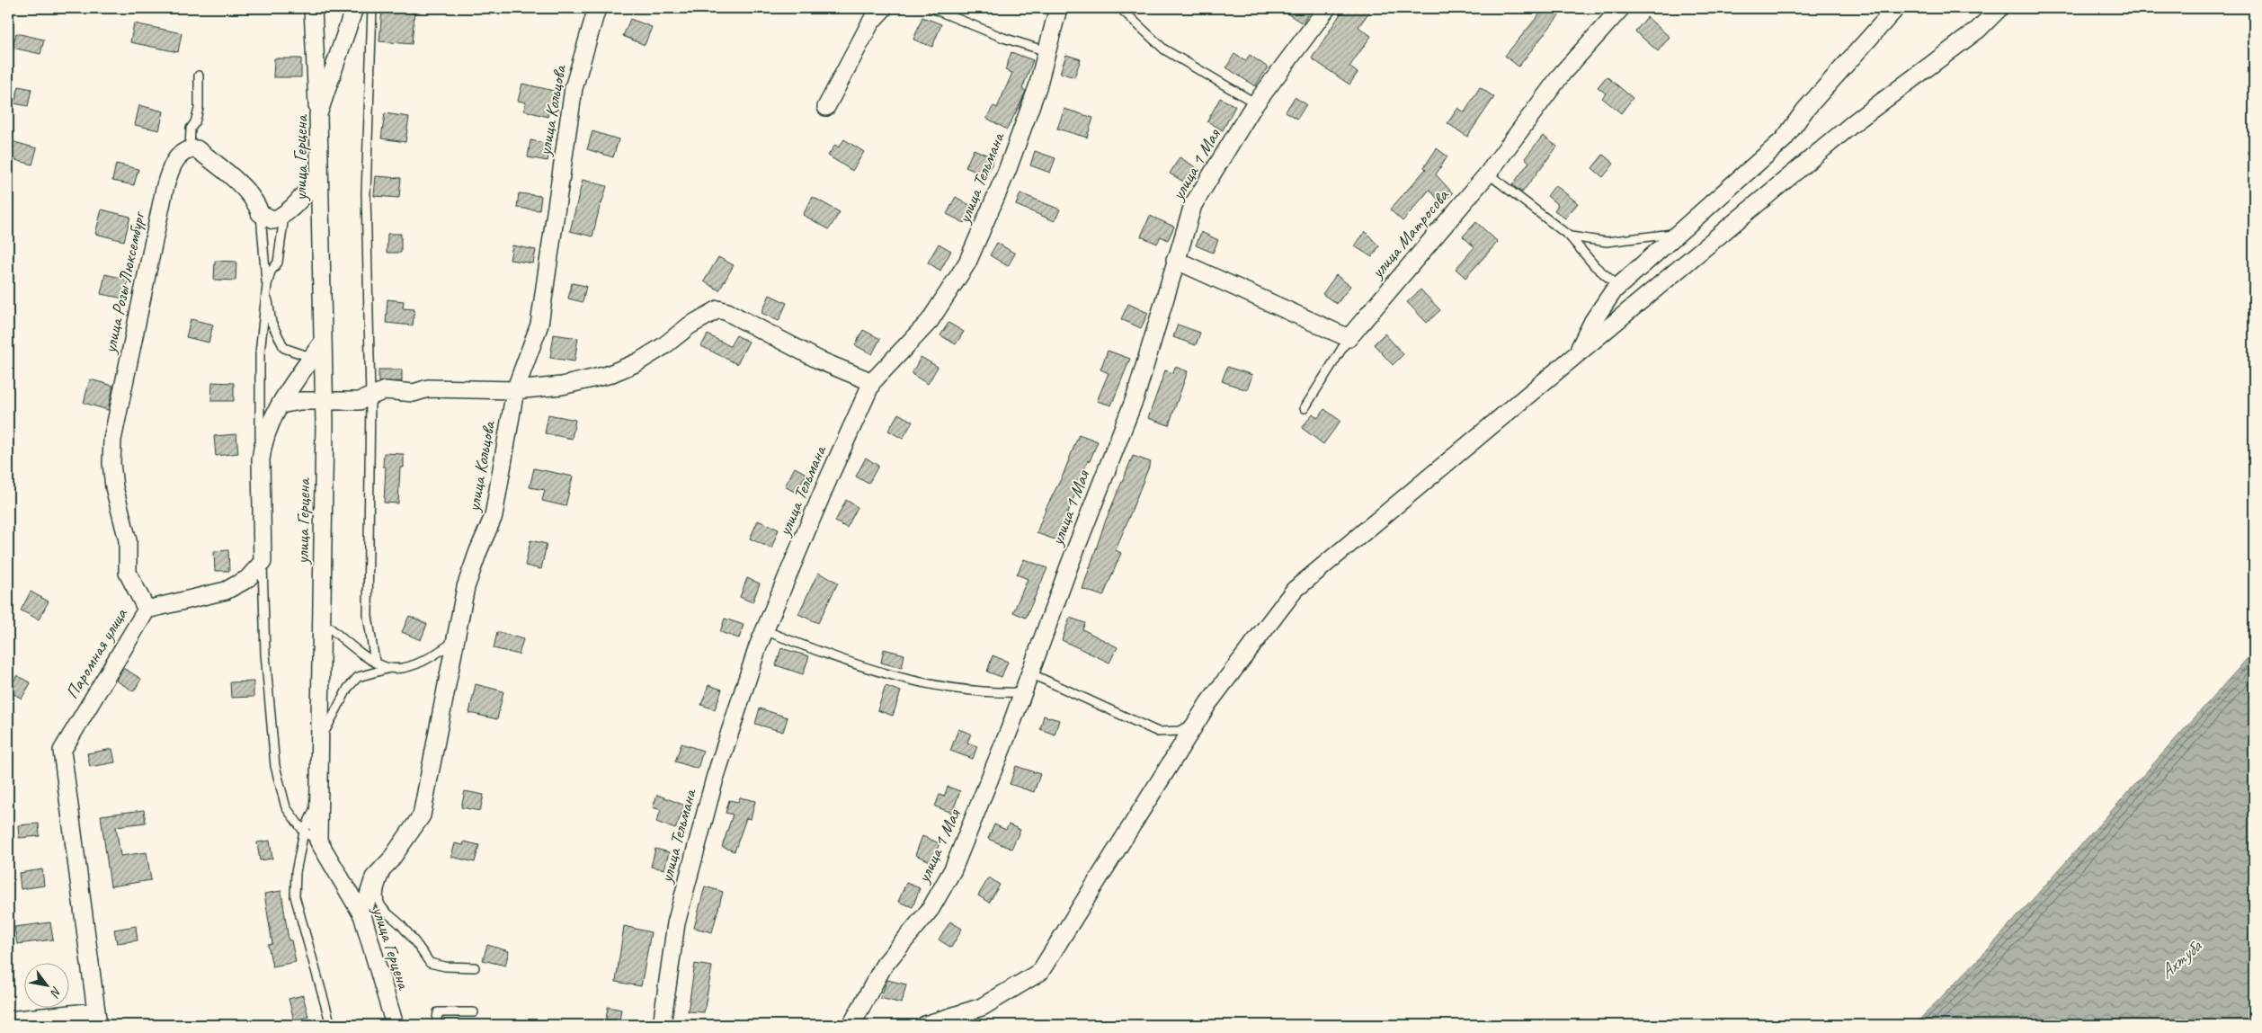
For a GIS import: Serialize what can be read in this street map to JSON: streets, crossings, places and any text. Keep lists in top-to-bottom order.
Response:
{
  "streets": {
    "street": [
      "улица Кольцова",
      "улица Герцена",
      "улица 1 Мая",
      "улица Тельмана",
      "улица Матросова",
      "улица Розы Люксембург",
      "Паромная улица"
    ]
  },
  "crossings": [
    ["улица Кольцова", "улица Герцена"],
    ["улица Розы Люксембург", "Паромная улица"]
  ],
  "water": ["Ахтуба"],
  "north": "bottom right"
}
